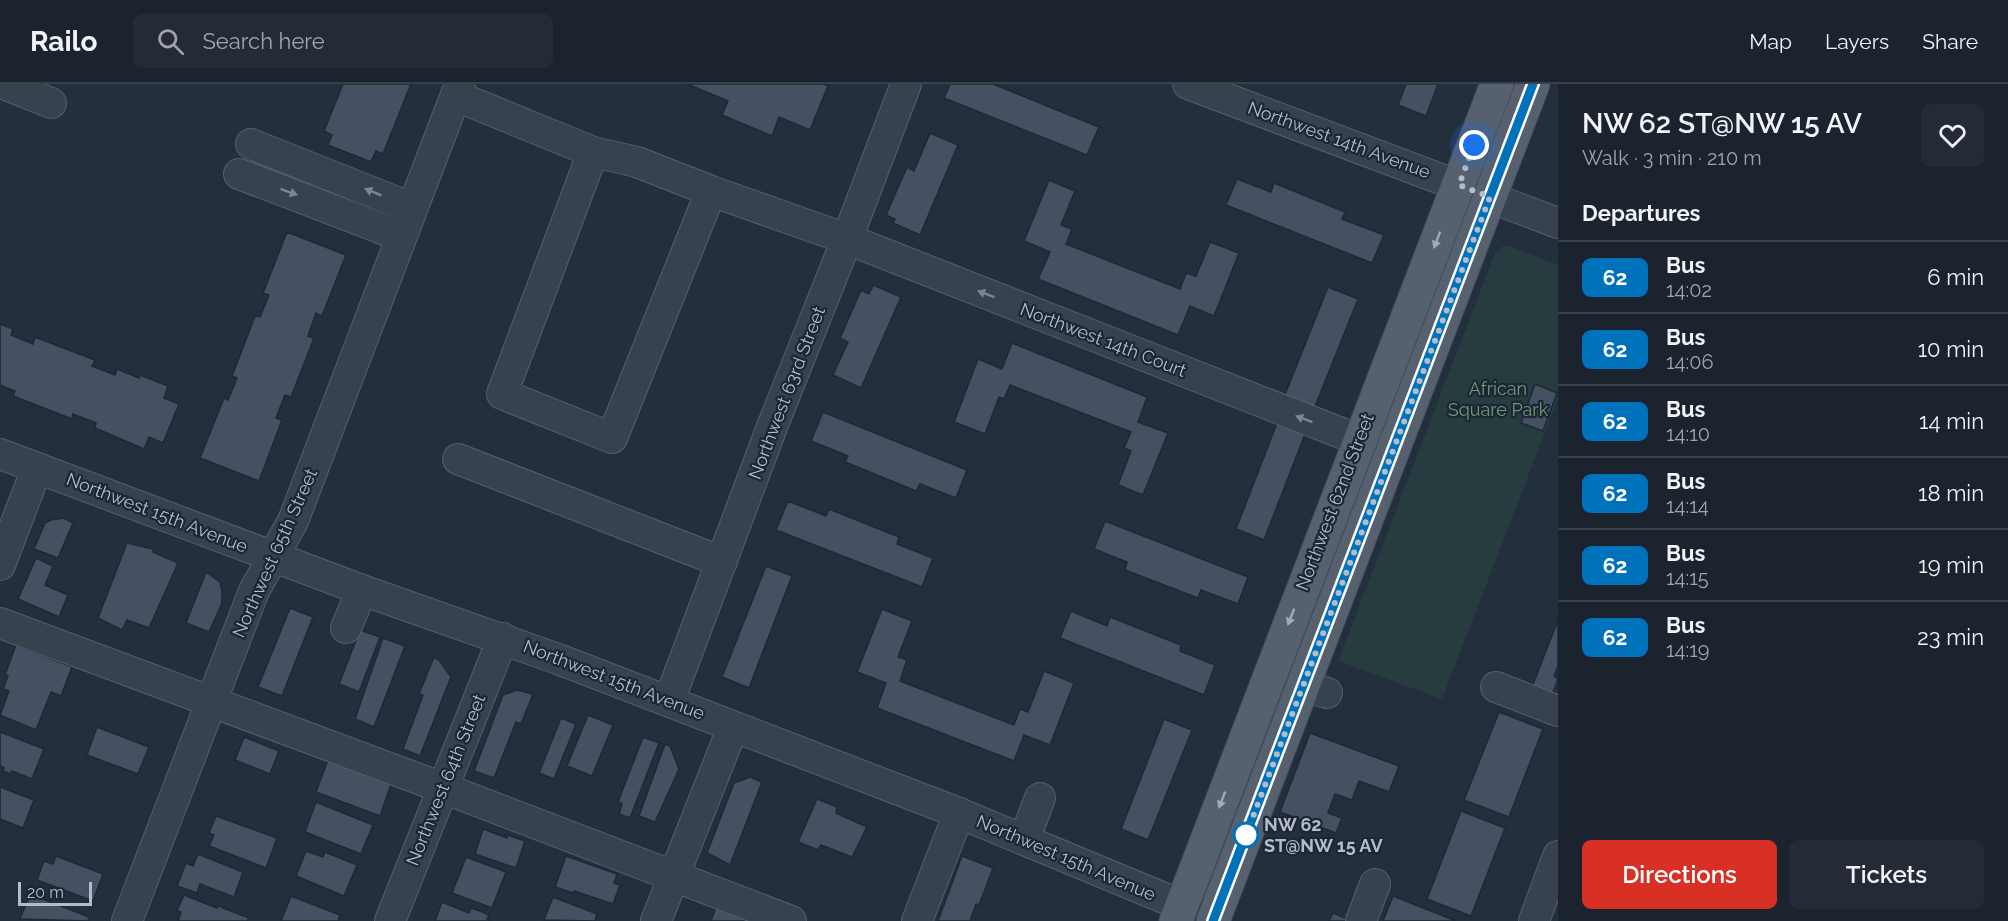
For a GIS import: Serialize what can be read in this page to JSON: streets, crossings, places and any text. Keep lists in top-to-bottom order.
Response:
{
  "streets": {
    "main road": ["Northwest 62nd Street"],
    "street": [
      "Northwest 14th Avenue",
      "Northwest 14th Court",
      "Northwest 63rd Street",
      "Northwest 15th Avenue",
      "Northwest 65th Street",
      "Northwest 64th Street"
    ]
  },
  "crossings": [
    ["Northwest 14th Avenue", "Northwest 62nd Street"],
    ["Northwest 14th Court", "Northwest 63rd Street"],
    ["Northwest 14th Court", "Northwest 62nd Street"],
    ["Northwest 14th Court", "Northwest 65th Street"],
    ["Northwest 63rd Street", "Northwest 15th Avenue"],
    ["Northwest 62nd Street", "Northwest 15th Avenue"],
    ["Northwest 15th Avenue", "Northwest 65th Street"],
    ["Northwest 15th Avenue", "Northwest 64th Street"]
  ],
  "one_way": ["Northwest 14th Court"],
  "parks": ["African Square Park"],
  "places": ["NW 62 ST@NW 15 AV"],
  "lines": ["bus line 62"],
  "scale_bar": "20 m",
  "page": {
    "header": "Railo",
    "search": "Search here",
    "nav": ["Map", "Layers", "Share"],
    "heading": [
      ["NW 62 ST@NW 15 AV", "Walk · 3 min · 210 m"],
      "Departures"
    ],
    "list": [
      {
        "mark": "62",
        "name": "Bus",
        "note": "14:02",
        "value": "6 min"
      },
      {
        "mark": "62",
        "name": "Bus",
        "note": "14:06",
        "value": "10 min"
      },
      {
        "mark": "62",
        "name": "Bus",
        "note": "14:10",
        "value": "14 min"
      },
      {
        "mark": "62",
        "name": "Bus",
        "note": "14:14",
        "value": "18 min"
      },
      {
        "mark": "62",
        "name": "Bus",
        "note": "14:15",
        "value": "19 min"
      },
      {
        "mark": "62",
        "name": "Bus",
        "note": "14:19",
        "value": "23 min"
      }
    ],
    "buttons": ["Directions", "Tickets"],
    "scale": "20 m"
  }
}
